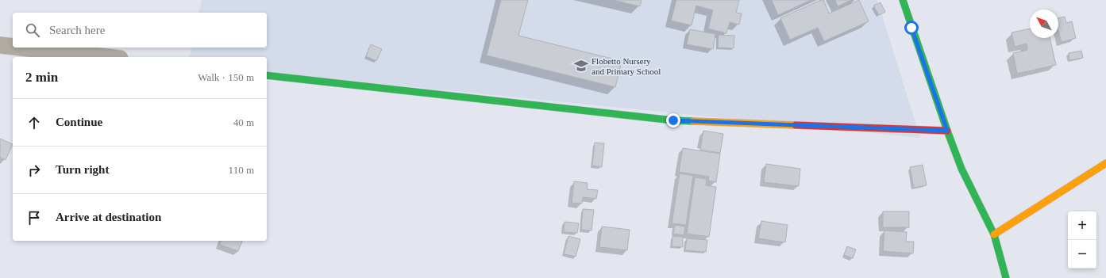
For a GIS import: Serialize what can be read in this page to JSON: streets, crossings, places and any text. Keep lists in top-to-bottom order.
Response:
{
  "places": {
    "school or university": ["Flobetto Nursery and Primary School"]
  },
  "north": "top left",
  "page": {
    "search": "Search here",
    "heading": ["2 min", "Walk · 150 m"],
    "list": [
      ["Continue", "40 m"],
      ["Turn right", "110 m"],
      "Arrive at destination"
    ],
    "map_buttons": ["+", "−"]
  }
}
